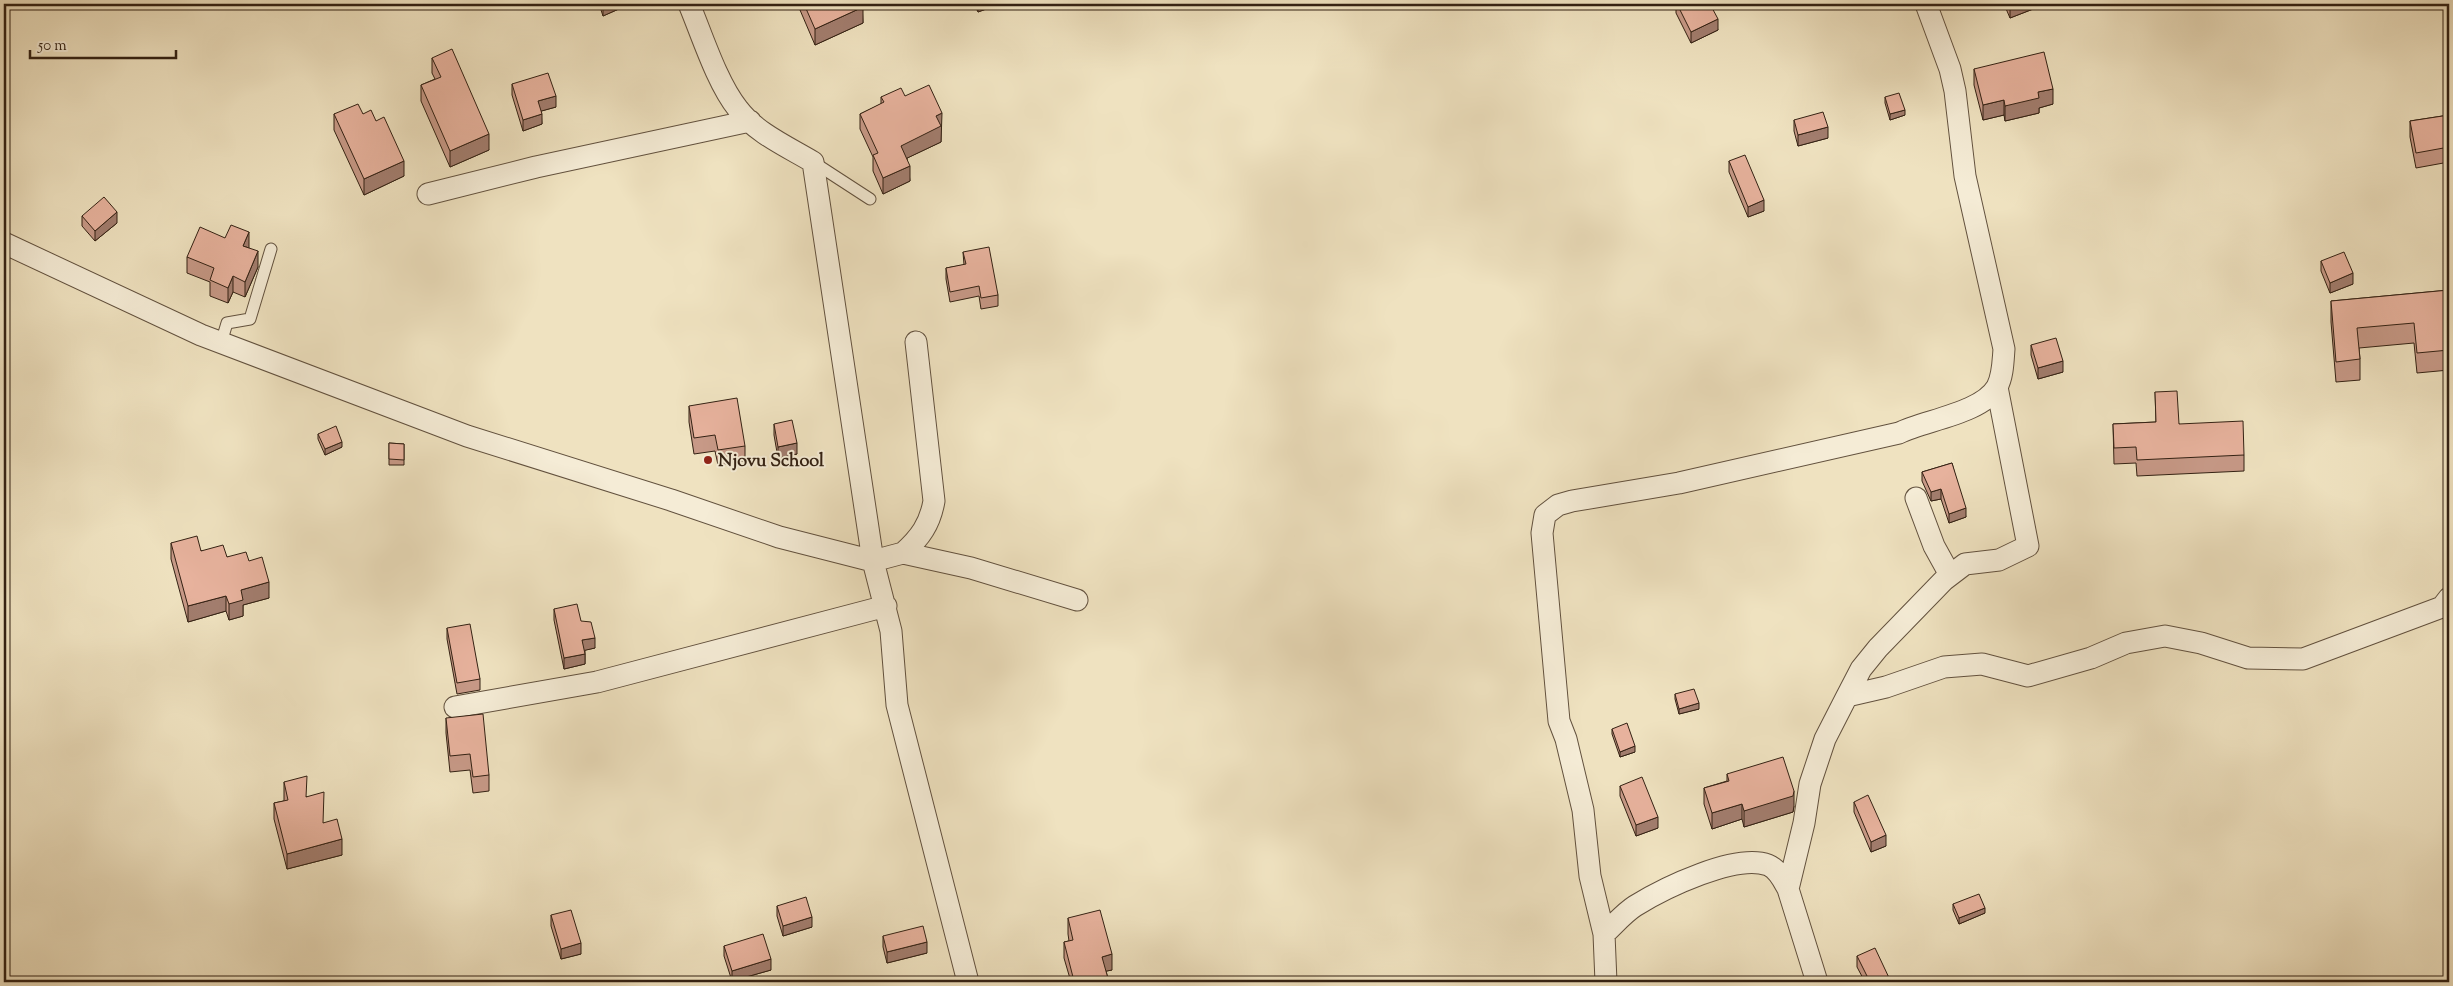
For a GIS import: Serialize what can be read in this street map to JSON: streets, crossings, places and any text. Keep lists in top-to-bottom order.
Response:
{
  "places": ["Njovu School"],
  "scale_bar": "50 m"
}
